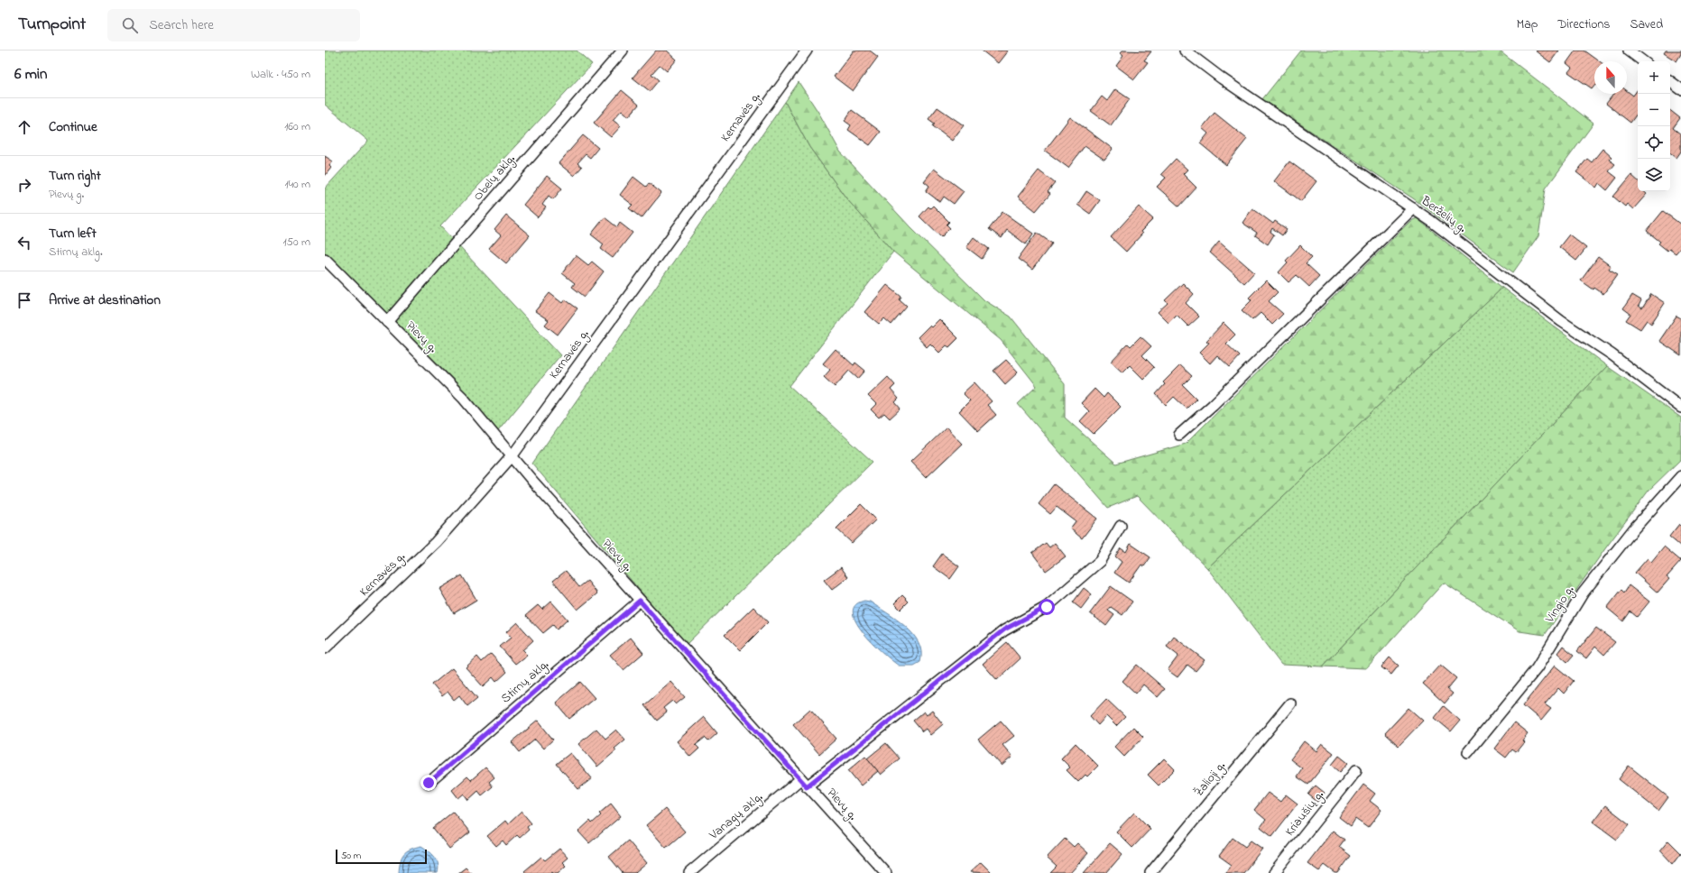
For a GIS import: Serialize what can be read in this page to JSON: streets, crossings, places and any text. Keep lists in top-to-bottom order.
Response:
{
  "streets": {
    "street": [
      "Kernavės g.",
      "Obelų aklg.",
      "Berželių g.",
      "Pievų g.",
      "Vingio g.",
      "Stirnų aklg.",
      "Žalioji g.",
      "Kriaušių g.",
      "Vanagų aklg."
    ]
  },
  "crossings": [
    ["Kernavės g.", "Pievų g."],
    ["Obelų aklg.", "Pievų g."],
    ["Pievų g.", "Stirnų aklg."],
    ["Pievų g.", "Vanagų aklg."]
  ],
  "scale_bar": "50 m",
  "north": "top",
  "page": {
    "header": "Turnpoint",
    "search": "Search here",
    "nav": ["Map", "Directions", "Saved"],
    "heading": ["6 min", "Walk · 450 m"],
    "map_buttons": ["+", "−"],
    "list": [
      ["Continue", "160 m"],
      ["Turn right", "Pievų g.", "140 m"],
      ["Turn left", "Stirnų aklg.", "150 m"],
      "Arrive at destination"
    ],
    "scale": "50 m"
  }
}
